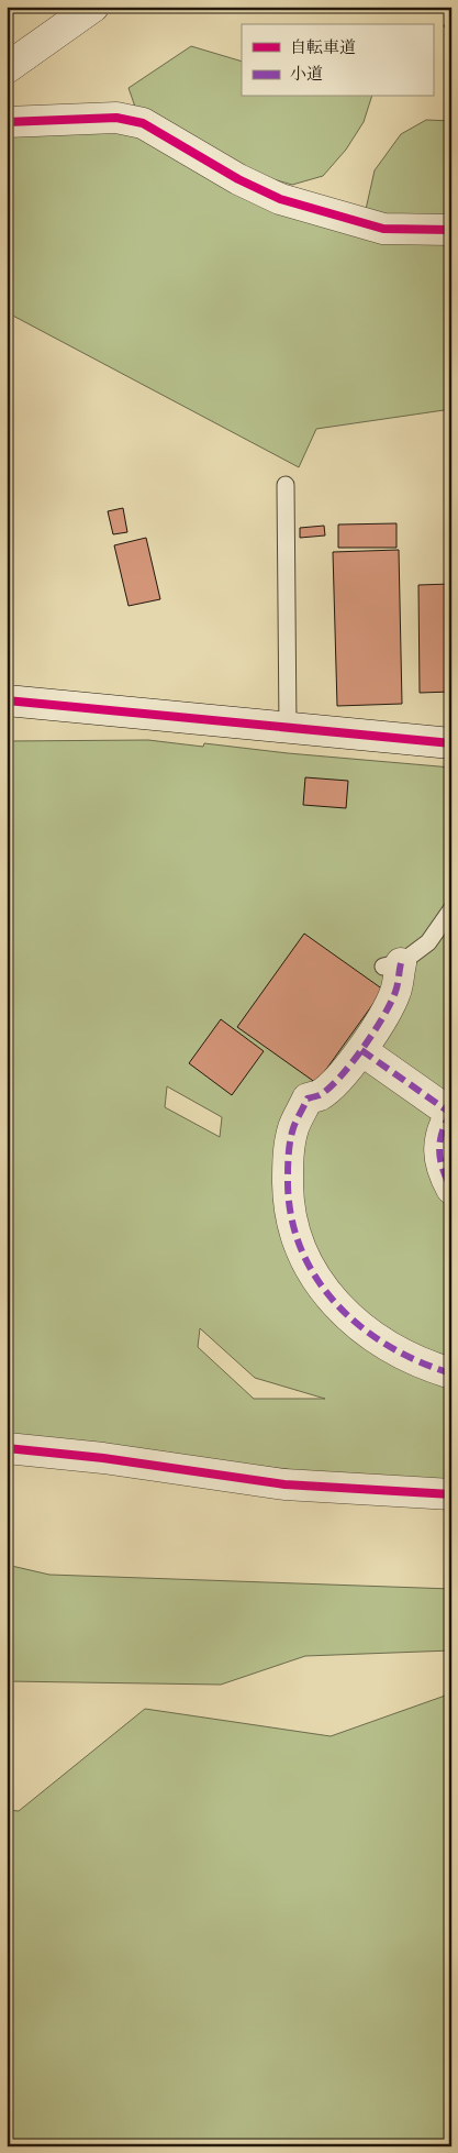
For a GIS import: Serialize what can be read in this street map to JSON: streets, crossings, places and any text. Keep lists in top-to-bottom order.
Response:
{
  "legend": ["自転車道", "小道"]
}
